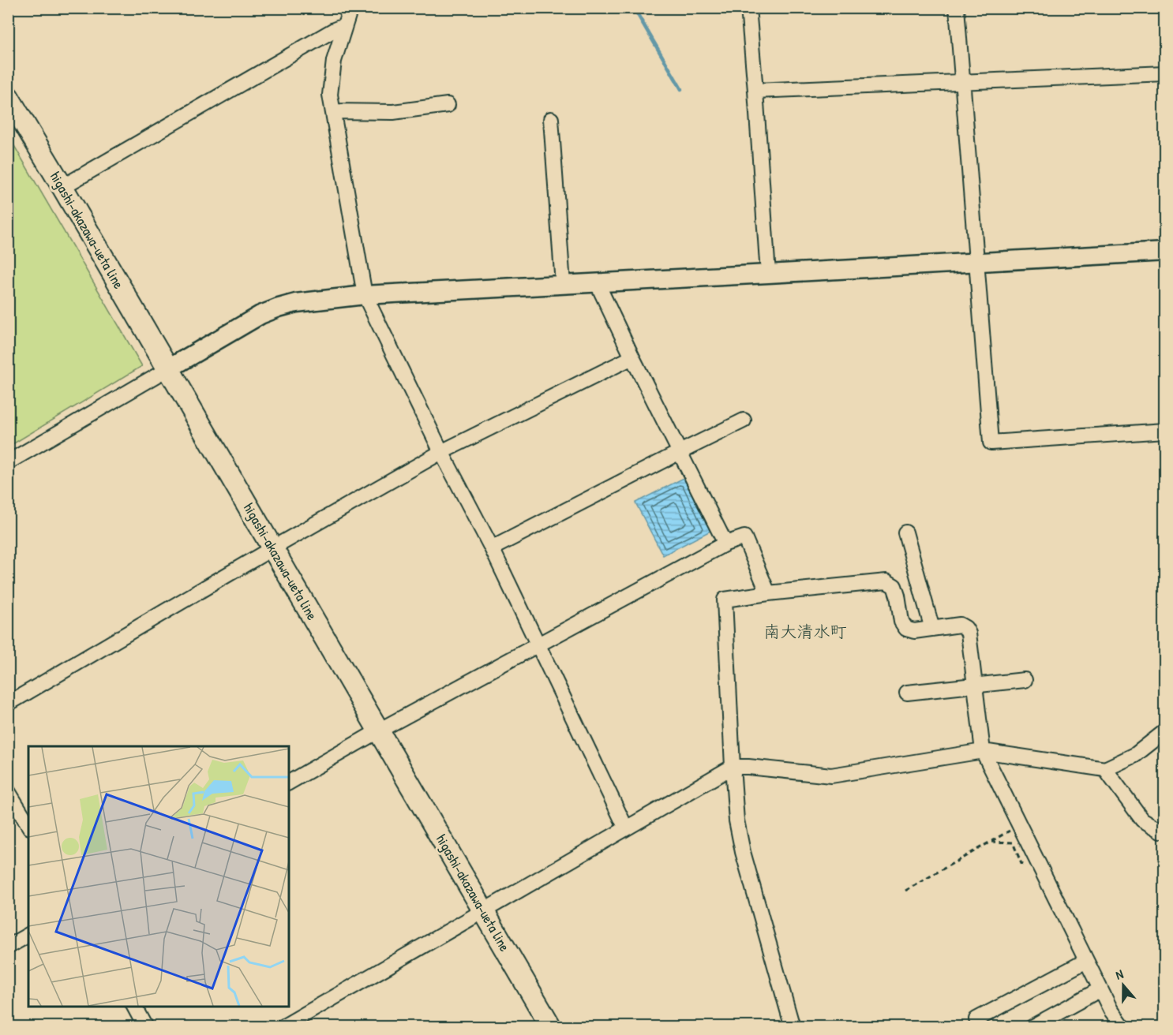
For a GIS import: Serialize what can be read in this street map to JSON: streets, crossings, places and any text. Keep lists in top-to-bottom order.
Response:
{
  "streets": {
    "main road": ["higashi-akazawa-ueta line"]
  },
  "districts": ["南大清水町"],
  "north": "top"
}
